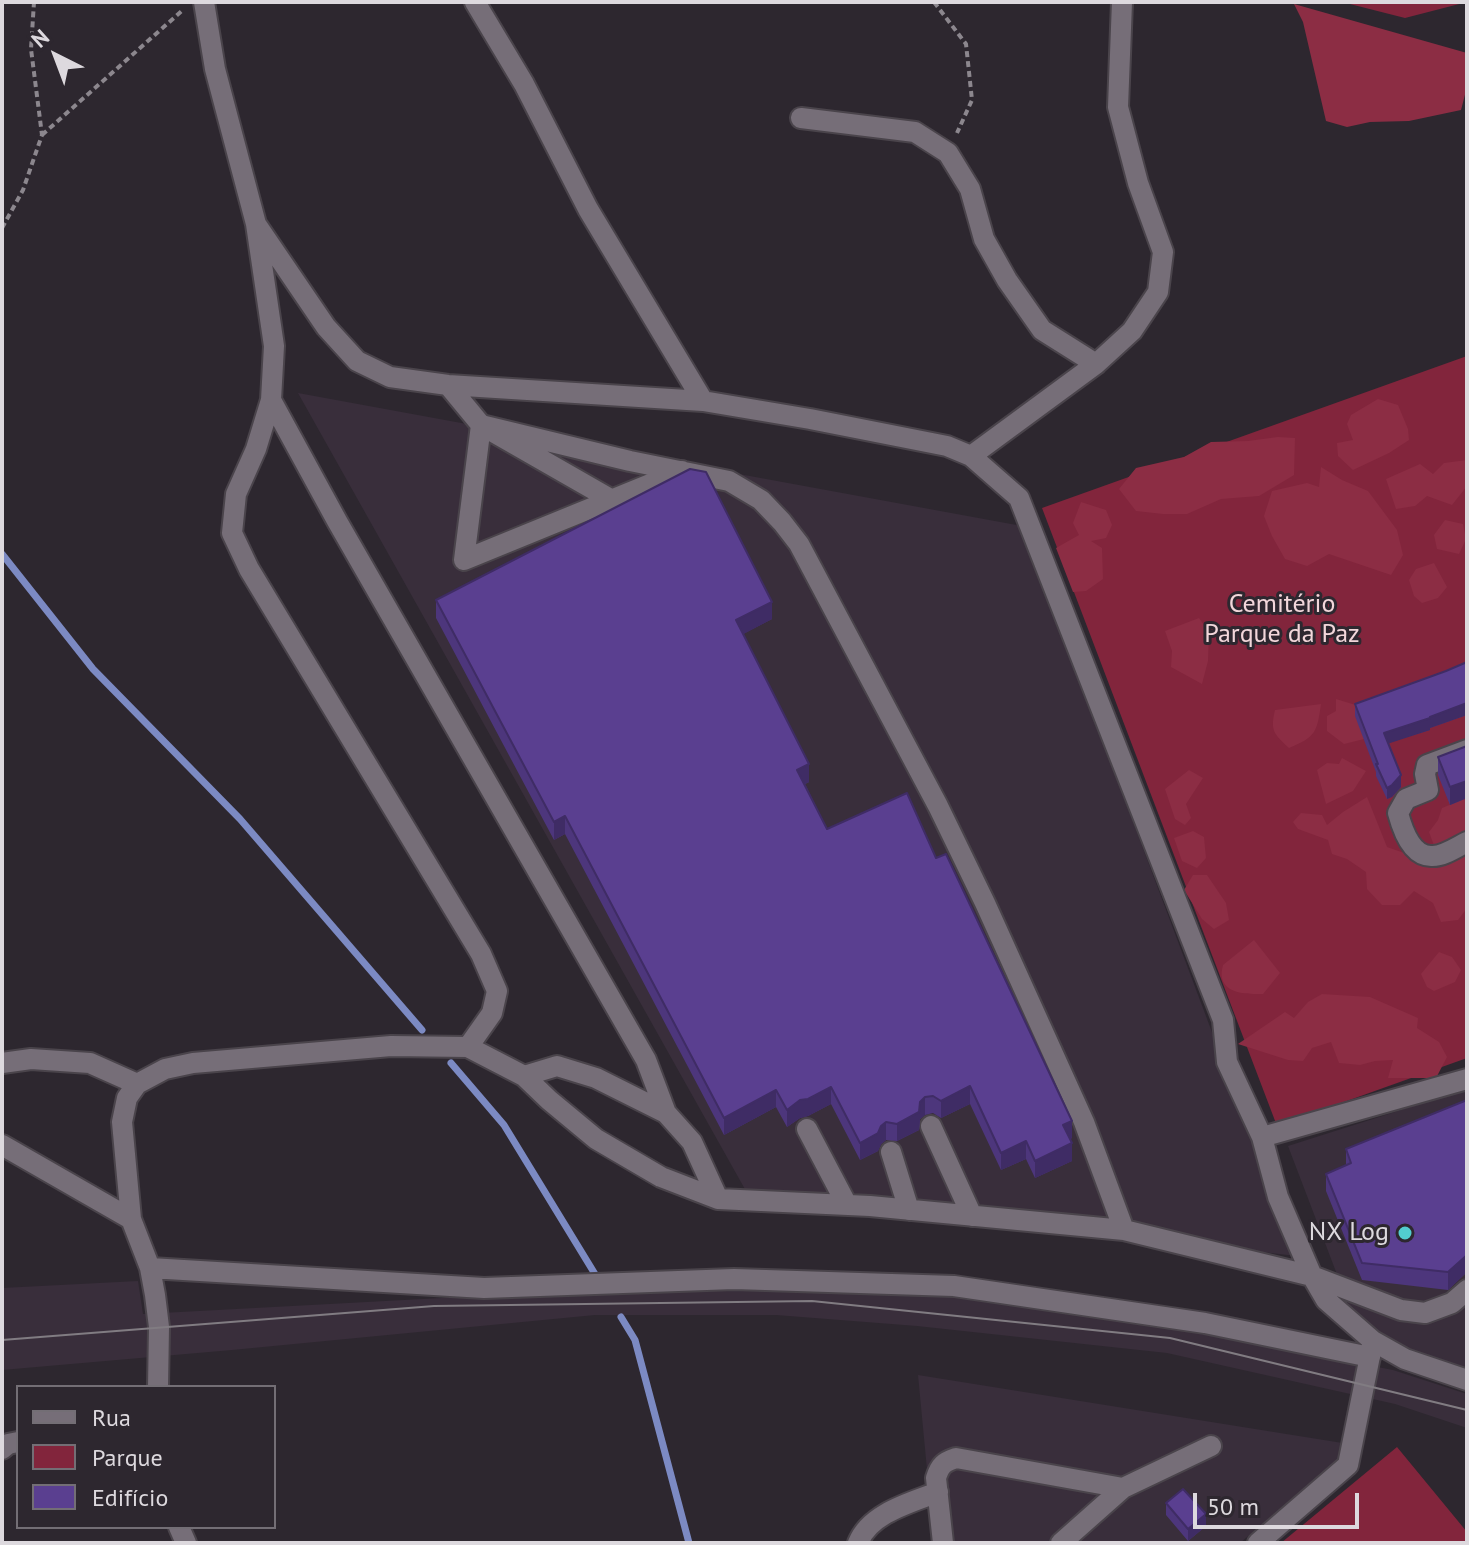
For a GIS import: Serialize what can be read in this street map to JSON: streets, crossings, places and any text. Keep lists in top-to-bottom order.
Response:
{
  "parks": ["Cemitério Parque da Paz"],
  "places": ["NX Log"],
  "legend": ["Rua", "Parque", "Edifício"],
  "scale_bar": "50 m",
  "north": "top left"
}
